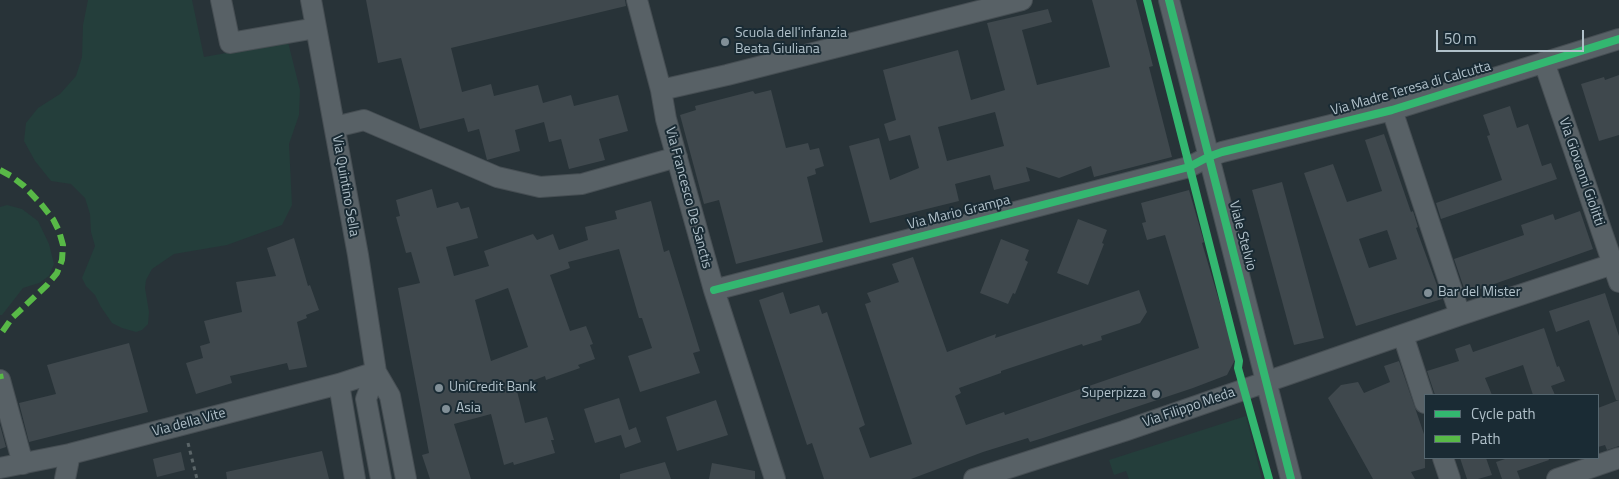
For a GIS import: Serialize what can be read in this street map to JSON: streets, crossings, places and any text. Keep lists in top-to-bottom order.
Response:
{
  "streets": {
    "street": [
      "Via Madre Teresa di Calcutta",
      "Via Giovanni Giolitti",
      "Via Quintino Sella",
      "Via Francesco De Sanctis",
      "Via Mario Grampa",
      "Viale Stelvio",
      "Via Filippo Meda",
      "Via della Vite"
    ]
  },
  "crossings": [
    ["Via Madre Teresa di Calcutta", "Via Giovanni Giolitti"],
    ["Via Madre Teresa di Calcutta", "Via Mario Grampa"],
    ["Via Madre Teresa di Calcutta", "Viale Stelvio"],
    ["Via Giovanni Giolitti", "Via Filippo Meda"],
    ["Via Quintino Sella", "Via della Vite"],
    ["Via Francesco De Sanctis", "Via Mario Grampa"],
    ["Via Mario Grampa", "Viale Stelvio"],
    ["Viale Stelvio", "Via Filippo Meda"]
  ],
  "places": [
    "Scuola dell'infanzia Beata Giuliana",
    "Bar del Mister",
    "UniCredit Bank",
    "Superpizza",
    "Asia"
  ],
  "legend": ["Cycle path", "Path"],
  "scale_bar": "50 m"
}
